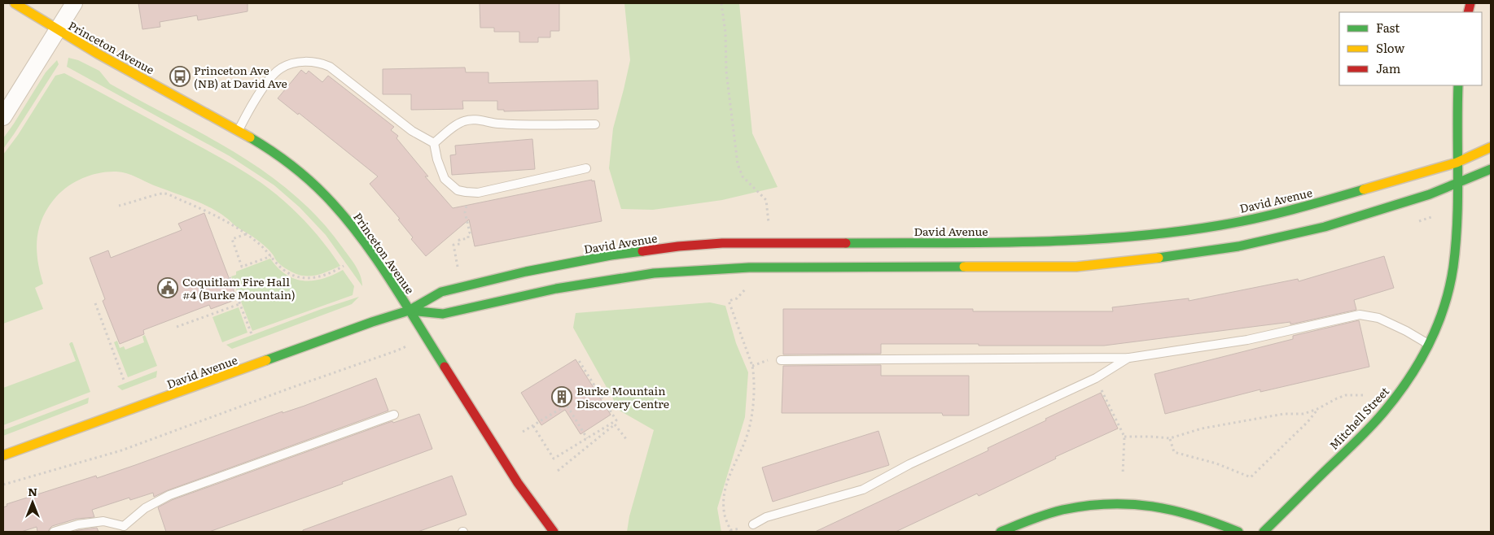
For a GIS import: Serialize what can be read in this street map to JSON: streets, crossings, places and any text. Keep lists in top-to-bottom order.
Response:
{
  "streets": {
    "main road": ["Princeton Avenue", "David Avenue", "Mitchell Street"]
  },
  "crossings": [
    ["Princeton Avenue", "David Avenue"],
    ["David Avenue", "Mitchell Street"]
  ],
  "places": {
    "bus stop": ["Princeton Ave (NB) at David Ave"],
    "public building": ["Coquitlam Fire Hall #4 (Burke Mountain)"],
    "building": ["Burke Mountain Discovery Centre"]
  },
  "legend": ["Fast", "Slow", "Jam"],
  "north": "top"
}
